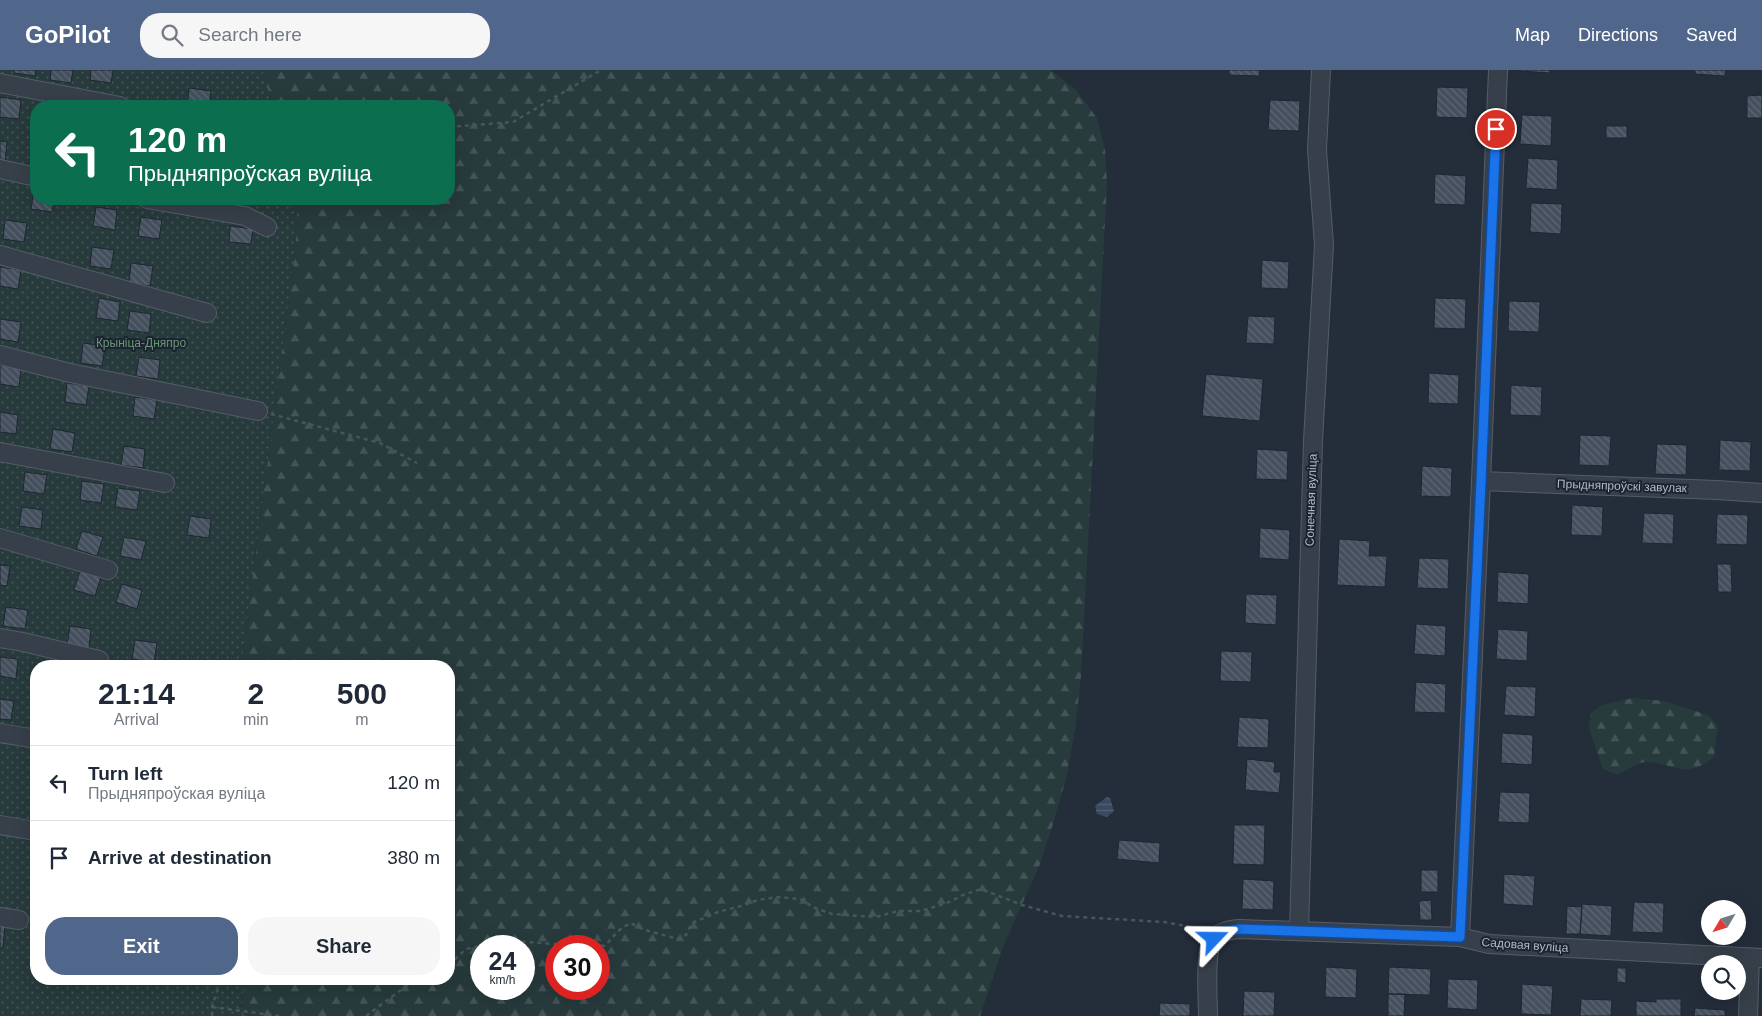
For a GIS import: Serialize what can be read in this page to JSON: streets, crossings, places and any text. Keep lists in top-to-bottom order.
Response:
{
  "streets": {
    "street": ["Прыдняпроўскі завулак", "Сонечная вуліца", "Садовая вуліца"]
  },
  "crossings": [
    ["Сонечная вуліца", "Садовая вуліца"]
  ],
  "parks": ["Крыніца-Дняпро"],
  "north": "bottom left",
  "page": {
    "header": "GoPilot",
    "search": "Search here",
    "nav": ["Map", "Directions", "Saved"],
    "turn": ["120 m", "Прыдняпроўская вуліца"],
    "eta": [
      "21:14",
      "Arrival",
      "2",
      "min",
      "500",
      "m"
    ],
    "list": [
      {
        "name": "Turn left",
        "note": "Прыдняпроўская вуліца",
        "value": "120 m"
      },
      {
        "name": "Arrive at destination",
        "value": "380 m"
      }
    ],
    "buttons": ["Exit", "Share"],
    "speed": "24 km/h",
    "limit": "30"
  }
}
